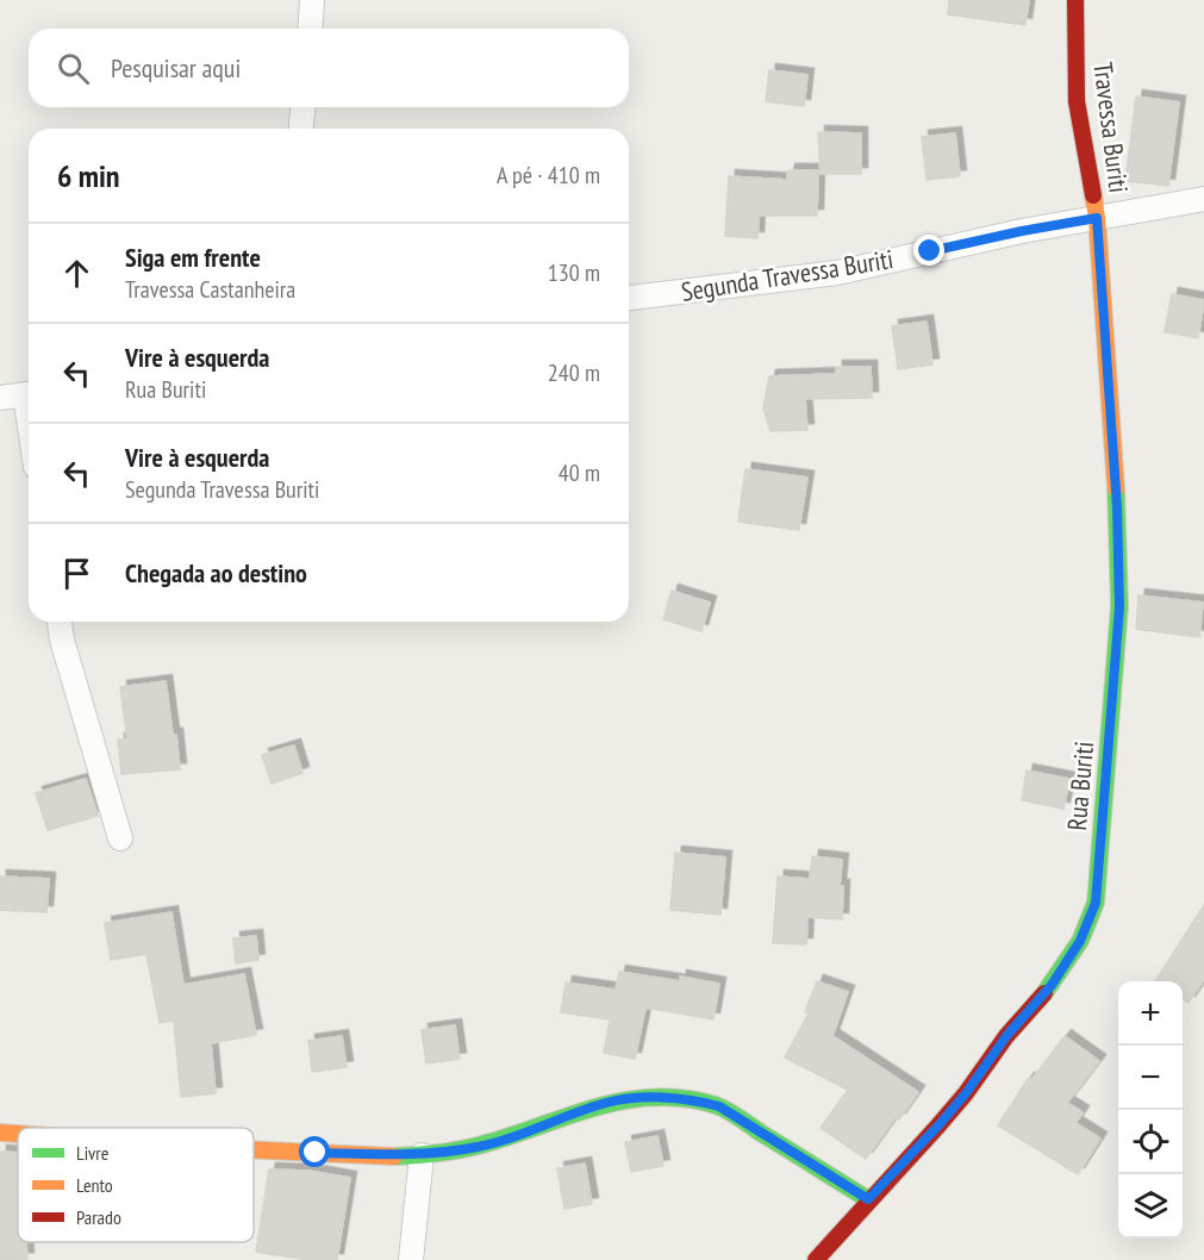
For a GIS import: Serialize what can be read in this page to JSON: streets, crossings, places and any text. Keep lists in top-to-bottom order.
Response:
{
  "streets": {
    "street": ["Travessa Buriti", "Segunda Travessa Buriti", "Rua Buriti"]
  },
  "crossings": [
    ["Travessa Buriti", "Segunda Travessa Buriti"],
    ["Travessa Buriti", "Rua Buriti"],
    ["Segunda Travessa Buriti", "Rua Buriti"]
  ],
  "legend": ["Livre", "Lento", "Parado"],
  "page": {
    "search": "Pesquisar aqui",
    "heading": ["6 min", "A pé · 410 m"],
    "list": [
      ["Siga em frente", "Travessa Castanheira", "130 m"],
      ["Vire à esquerda", "Rua Buriti", "240 m"],
      ["Vire à esquerda", "Segunda Travessa Buriti", "40 m"],
      "Chegada ao destino"
    ],
    "map_buttons": ["+", "−"]
  }
}
